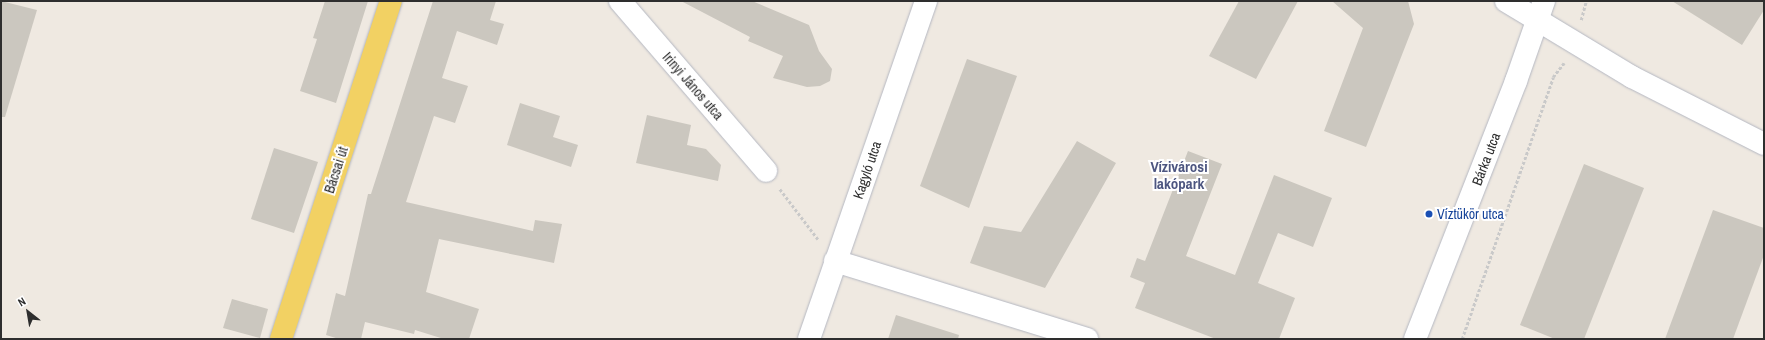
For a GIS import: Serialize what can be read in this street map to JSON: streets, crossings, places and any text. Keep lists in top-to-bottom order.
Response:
{
  "streets": {
    "main road": ["Bácsai út"],
    "street": ["Irinyi János utca", "Bárka utca", "Kagyló utca"]
  },
  "districts": ["Vízivárosi lakópark"],
  "places": ["Víztükör utca"],
  "north": "top left"
}
